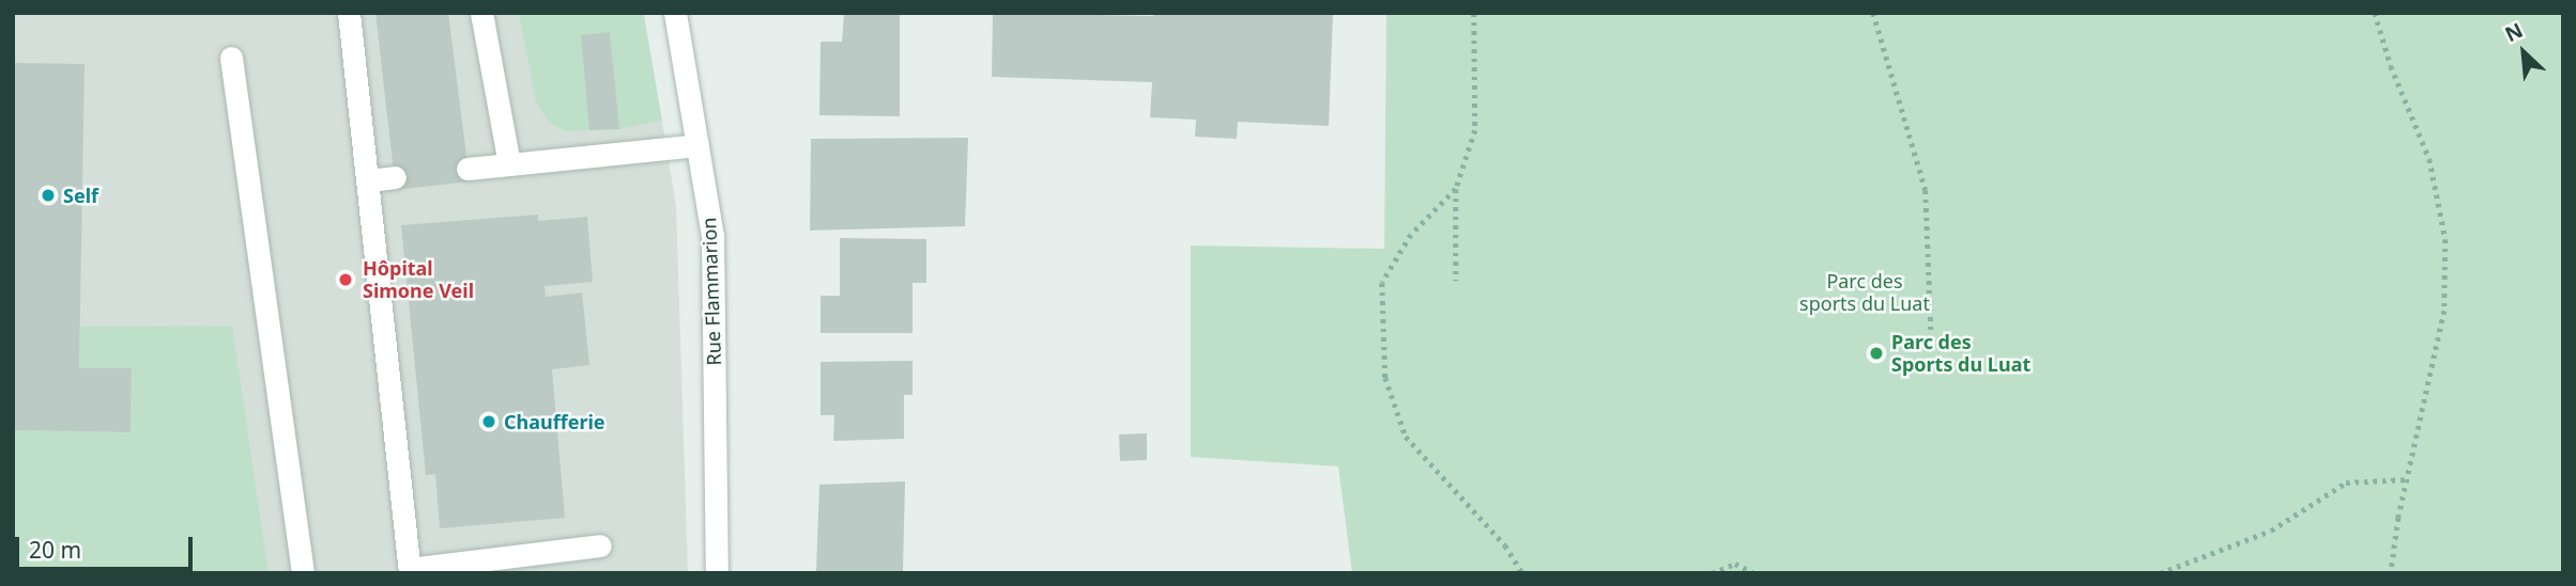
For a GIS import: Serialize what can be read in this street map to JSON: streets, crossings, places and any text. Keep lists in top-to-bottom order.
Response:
{
  "streets": {
    "street": ["Rue Flammarion"]
  },
  "parks": ["Parc des sports du Luat"],
  "places": [
    "Self",
    "Hôpital Simone Veil",
    "Parc des Sports du Luat",
    "Chaufferie"
  ],
  "scale_bar": "20 m",
  "north": "top left"
}
